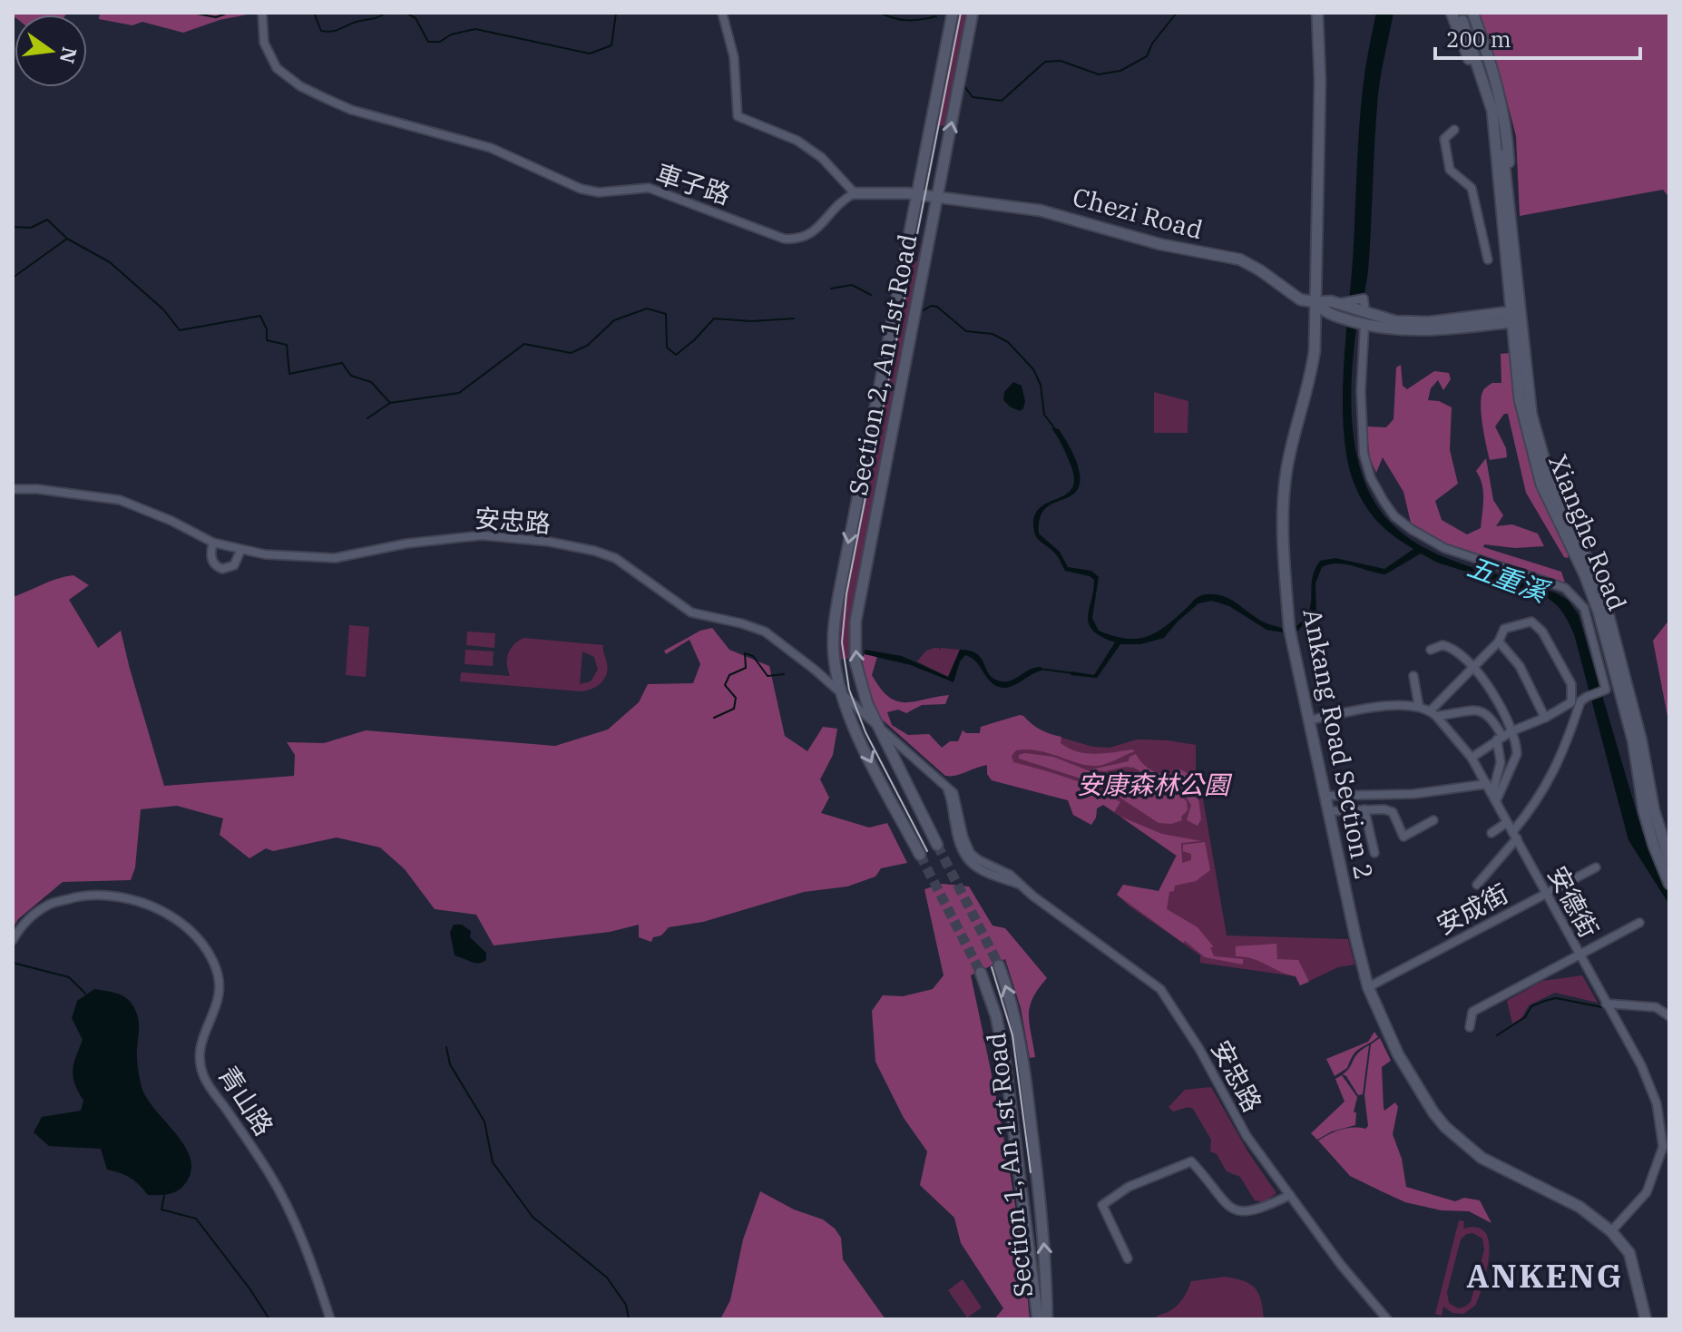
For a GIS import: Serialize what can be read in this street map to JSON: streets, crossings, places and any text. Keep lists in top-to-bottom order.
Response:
{
  "streets": {
    "main road": [
      "Chezi Road",
      "Section 2, An 1st Road",
      "Xianghe Road",
      "Ankang Road Section 2",
      "Section 1, An 1st Road"
    ],
    "street": [
      "車子路",
      "安忠路",
      "安德街",
      "安成街",
      "青山路"
    ]
  },
  "crossings": [
    ["Chezi Road", "Section 2, An 1st Road"],
    ["Chezi Road", "Xianghe Road"],
    ["Chezi Road", "Ankang Road Section 2"],
    ["Section 2, An 1st Road", "安忠路"],
    ["Ankang Road Section 2", "安德街"],
    ["Ankang Road Section 2", "安成街"],
    ["安德街", "安成街"]
  ],
  "districts": ["ANKENG"],
  "water": ["五重溪"],
  "parks": ["安康森林公園"],
  "scale_bar": "200 m",
  "north": "right"
}
